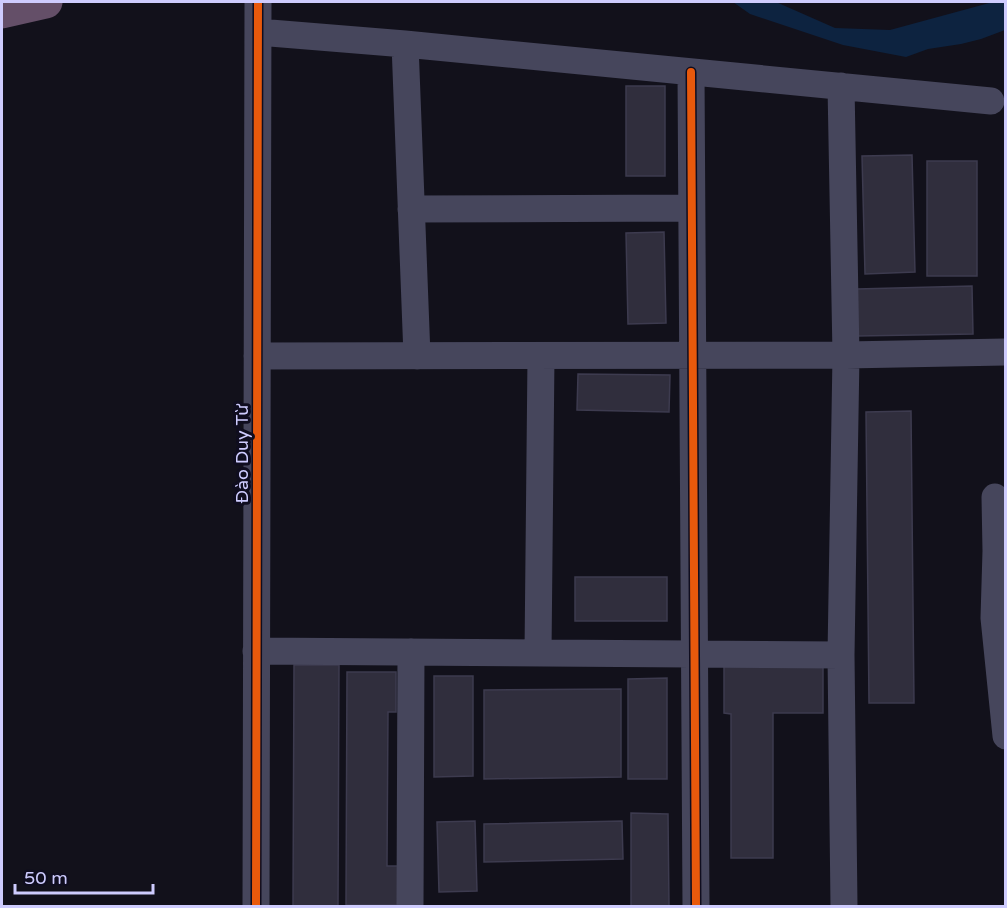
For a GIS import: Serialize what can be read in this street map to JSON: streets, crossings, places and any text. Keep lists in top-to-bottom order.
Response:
{
  "streets": {
    "street": ["Đào Duy Từ"]
  },
  "scale_bar": "50 m"
}
